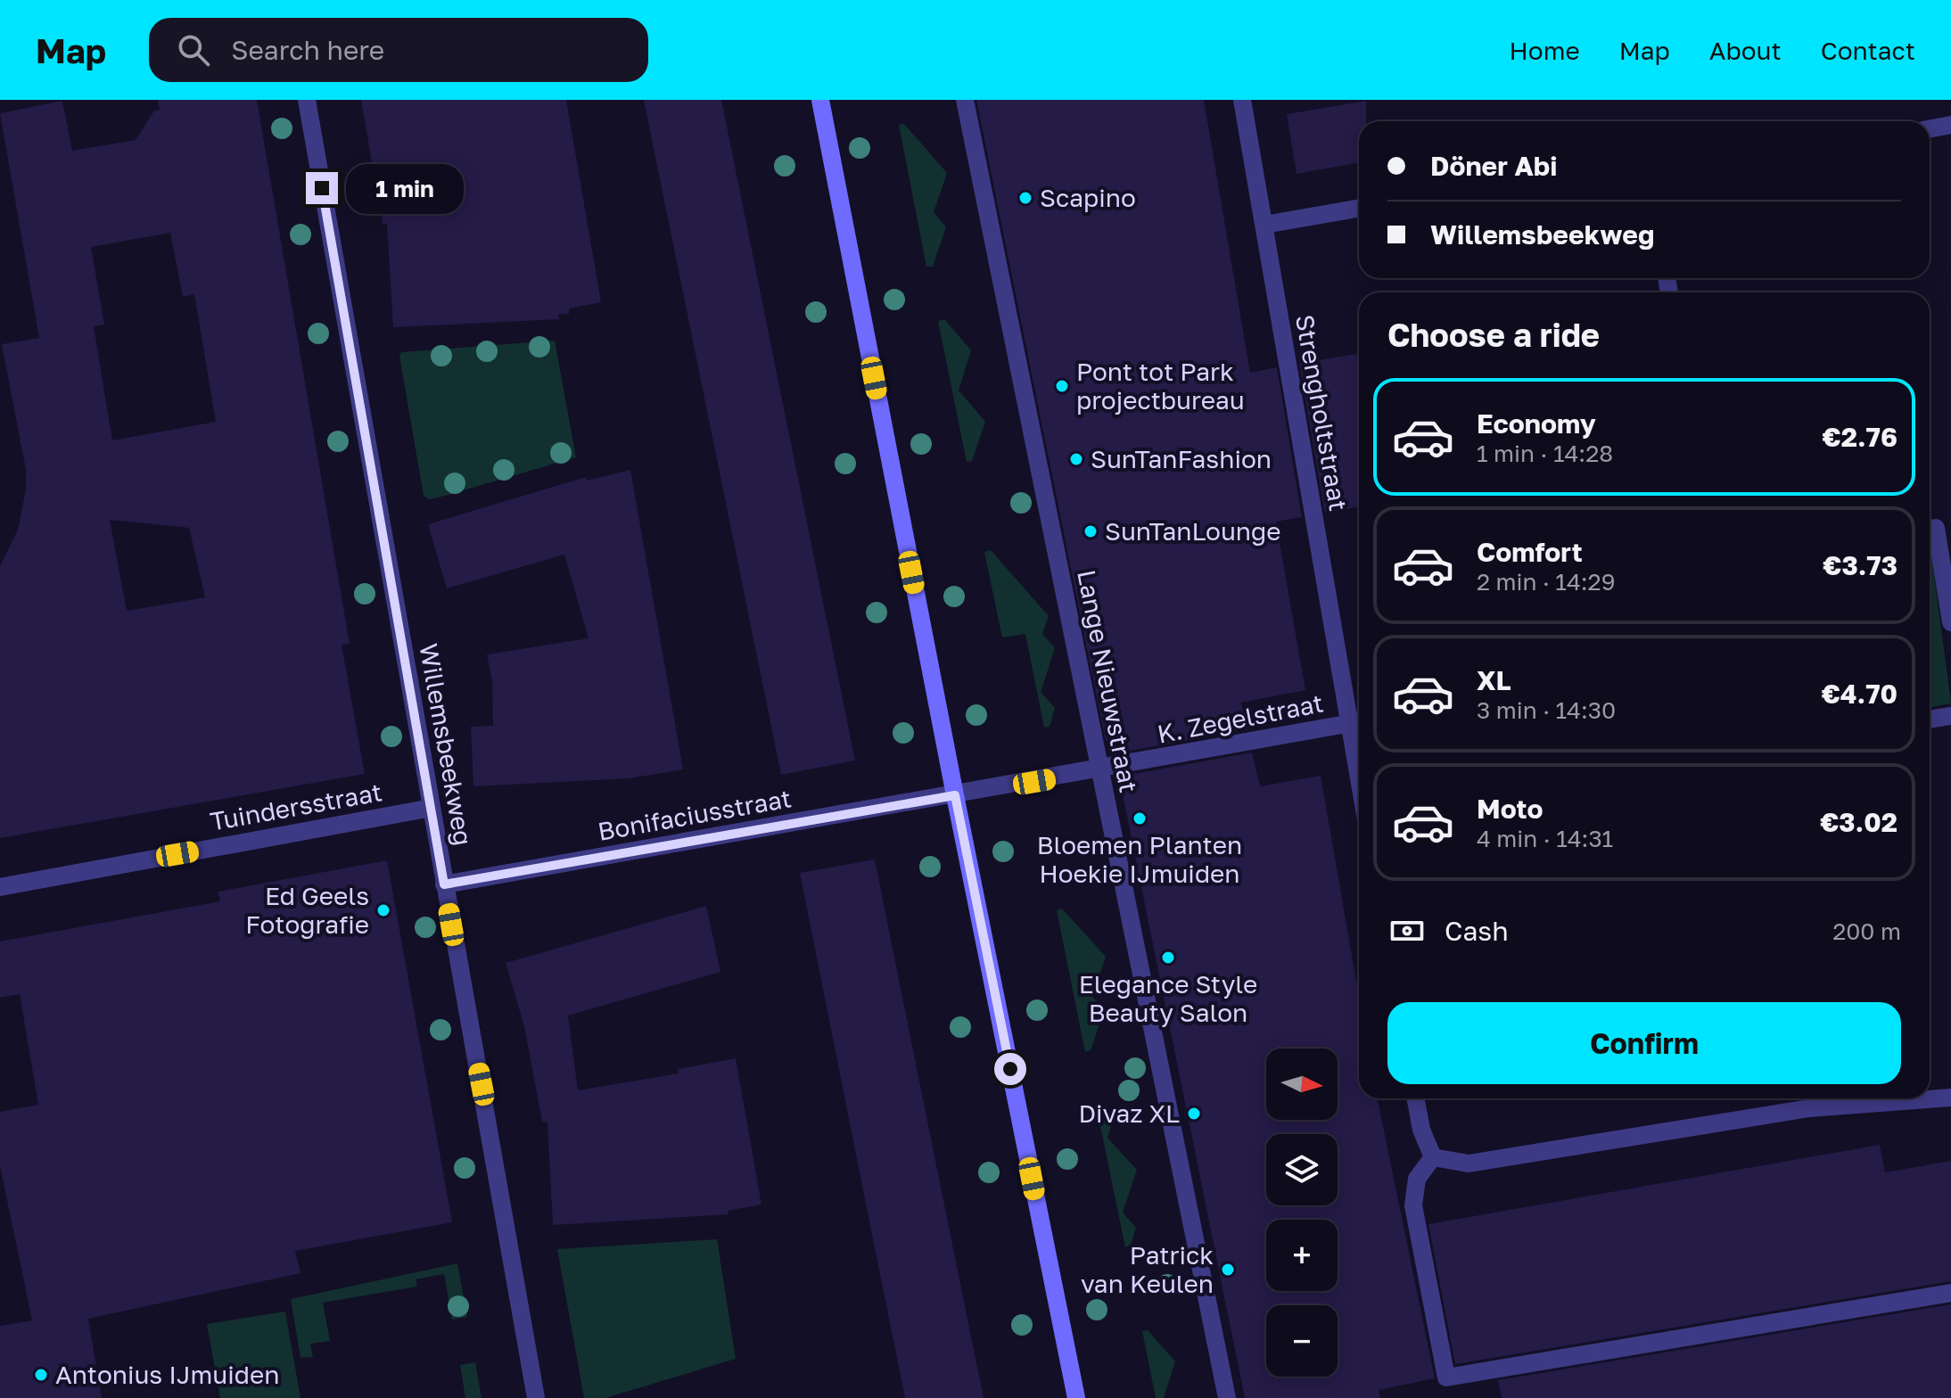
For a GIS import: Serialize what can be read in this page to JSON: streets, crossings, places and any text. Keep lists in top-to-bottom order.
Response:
{
  "streets": {
    "street": [
      "Strengholtstraat",
      "Lange Nieuwstraat",
      "K. Zegelstraat",
      "Willemsbeekweg",
      "Tuindersstraat",
      "Bonifaciusstraat"
    ]
  },
  "crossings": [
    ["Strengholtstraat", "K. Zegelstraat"],
    ["Lange Nieuwstraat", "K. Zegelstraat"],
    ["K. Zegelstraat", "Bonifaciusstraat"],
    ["Willemsbeekweg", "Tuindersstraat"],
    ["Willemsbeekweg", "Bonifaciusstraat"]
  ],
  "places": [
    "Scapino",
    "Pont tot Park projectbureau",
    "SunTanFashion",
    "SunTanLounge",
    "Bloemen Planten Hoekie IJmuiden",
    "Ed Geels Fotografie",
    "Elegance Style Beauty Salon",
    "Divaz XL",
    "Patrick van Keulen",
    "Antonius IJmuiden"
  ],
  "north": "right",
  "page": {
    "header": "Map",
    "search": "Search here",
    "nav": [
      "Home",
      "Map",
      "About",
      "Contact"
    ],
    "banner": ["Döner Abi", "Willemsbeekweg"],
    "bubble": "1 min",
    "heading": "Choose a ride",
    "list": [
      {
        "name": "Economy",
        "note": "1 min · 14:28",
        "value": "€2.76"
      },
      {
        "name": "Comfort",
        "note": "2 min · 14:29",
        "value": "€3.73"
      },
      {
        "name": "XL",
        "note": "3 min · 14:30",
        "value": "€4.70"
      },
      {
        "name": "Moto",
        "note": "4 min · 14:31",
        "value": "€3.02"
      }
    ],
    "pay": ["Cash", "200 m"],
    "buttons": "Confirm",
    "map_buttons": ["+", "−"]
  }
}
